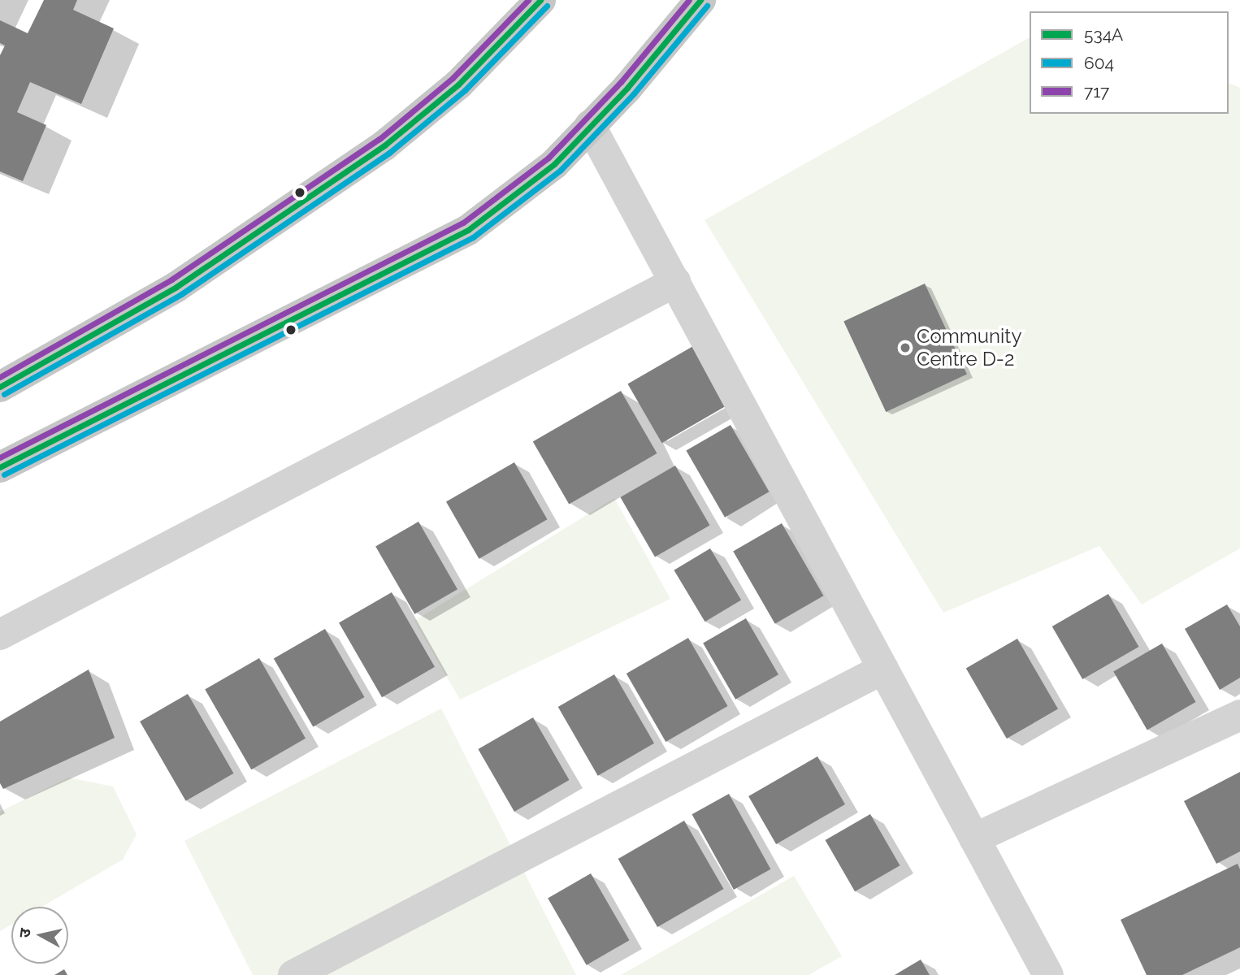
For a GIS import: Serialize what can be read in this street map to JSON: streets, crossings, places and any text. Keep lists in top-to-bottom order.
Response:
{
  "places": ["Community Centre D-2"],
  "lines": ["transit line 534A", "transit line 717", "transit line 604"],
  "legend": ["534A", "604", "717"],
  "north": "left"
}
